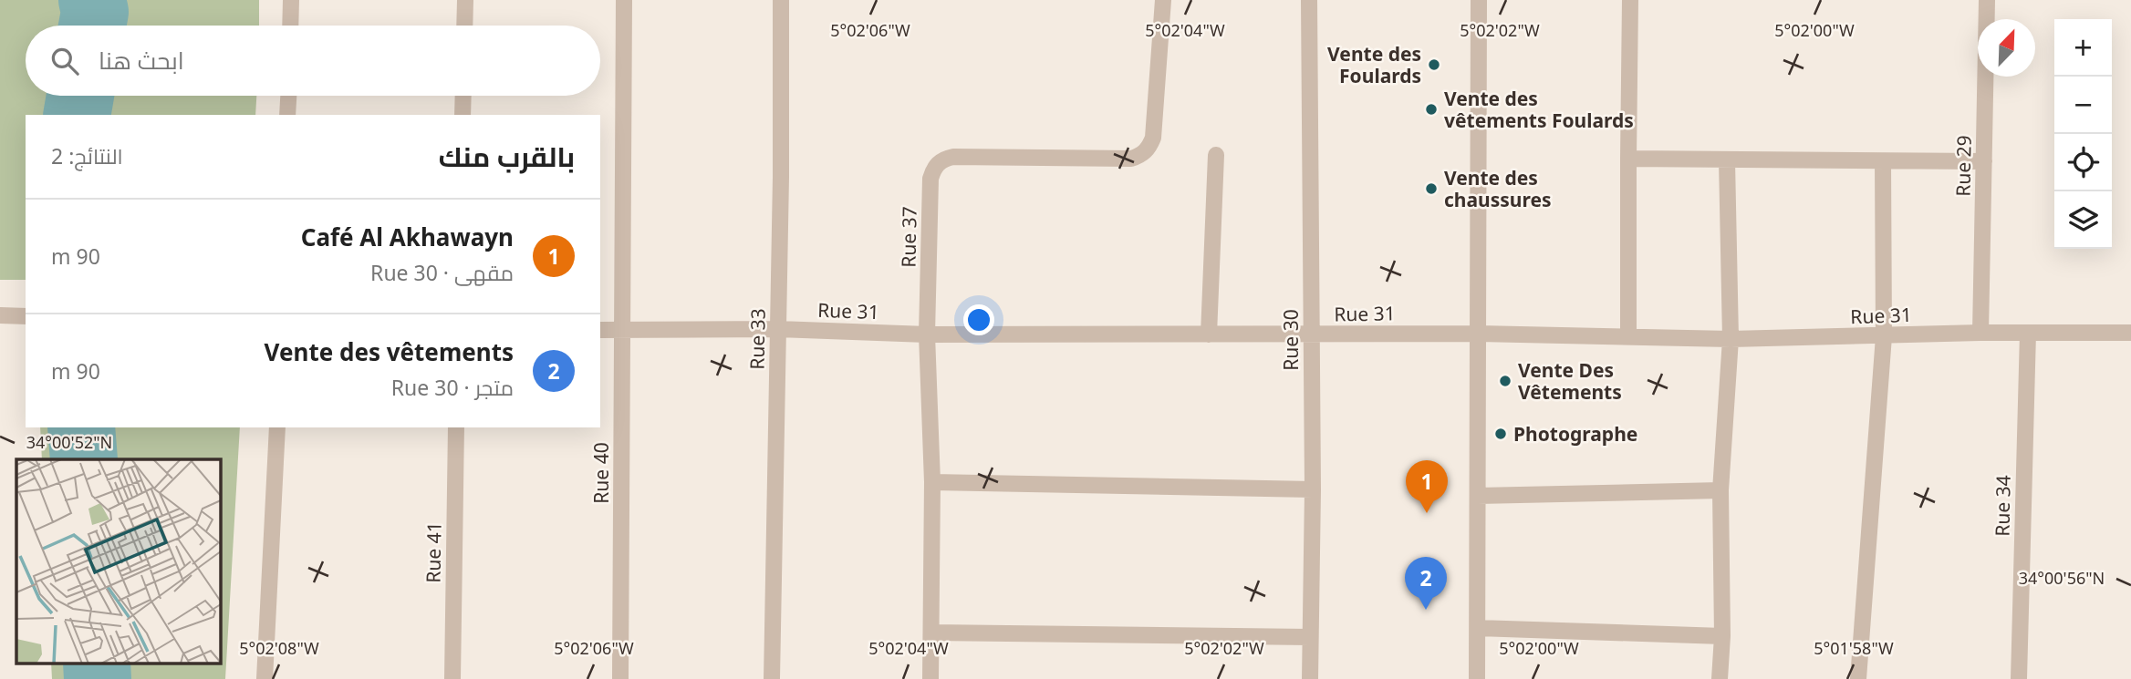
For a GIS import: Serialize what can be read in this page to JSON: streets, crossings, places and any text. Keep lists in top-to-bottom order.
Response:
{
  "streets": {
    "street": [
      "Rue 29",
      "Rue 37",
      "Rue 31",
      "Rue 33",
      "Rue 30",
      "Rue 40",
      "Rue 34",
      "Rue 41"
    ]
  },
  "crossings": [
    ["Rue 29", "Rue 31"],
    ["Rue 37", "Rue 31"],
    ["Rue 31", "Rue 33"],
    ["Rue 31", "Rue 30"],
    ["Rue 31", "Rue 40"],
    ["Rue 31", "Rue 34"]
  ],
  "places": [
    "Vente des Foulards",
    "Vente des vêtements Foulards",
    "Vente des chaussures",
    "Vente Des Vêtements",
    "Photographe"
  ],
  "north": "top right",
  "page": {
    "map_buttons": ["+", "−"],
    "search": "ابحث هنا",
    "heading": ["بالقرب منك", "النتائج: 2"],
    "list": [
      {
        "mark": "1",
        "name": "Café Al Akhawayn",
        "note": "مقهى · Rue 30",
        "value": "90 m"
      },
      {
        "mark": "2",
        "name": "Vente des vêtements",
        "note": "متجر · Rue 30",
        "value": "90 m"
      }
    ],
    "pins": ["1", "2"]
  },
  "coordinates": [
    "5°02'06\"W",
    "5°02'04\"W",
    "5°02'02\"W",
    "5°02'00\"W",
    "34°00'52\"N",
    "34°00'56\"N",
    "5°02'08\"W",
    "5°01'58\"W"
  ]
}
